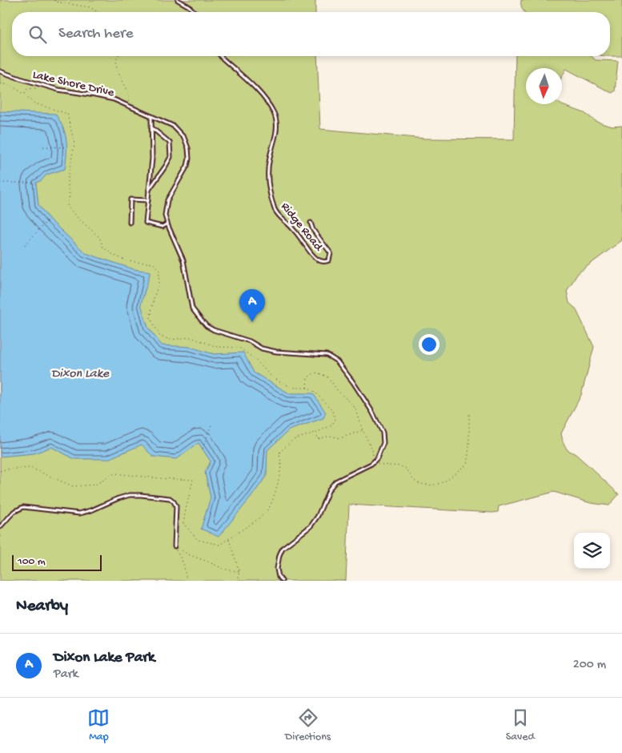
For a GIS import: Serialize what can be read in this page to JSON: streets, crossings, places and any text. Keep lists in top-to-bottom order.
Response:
{
  "streets": {
    "lane": ["Lake Shore Drive", "Ridge Road"]
  },
  "water": ["Dixon Lake"],
  "scale_bar": "100 m",
  "north": "bottom",
  "page": {
    "search": "Search here",
    "pins": "A",
    "scale": "100 m",
    "heading": "Nearby",
    "list": [
      {
        "mark": "A",
        "name": "Dixon Lake Park",
        "note": "Park",
        "value": "200 m"
      }
    ],
    "nav": ["Map", "Directions", "Saved"]
  }
}
